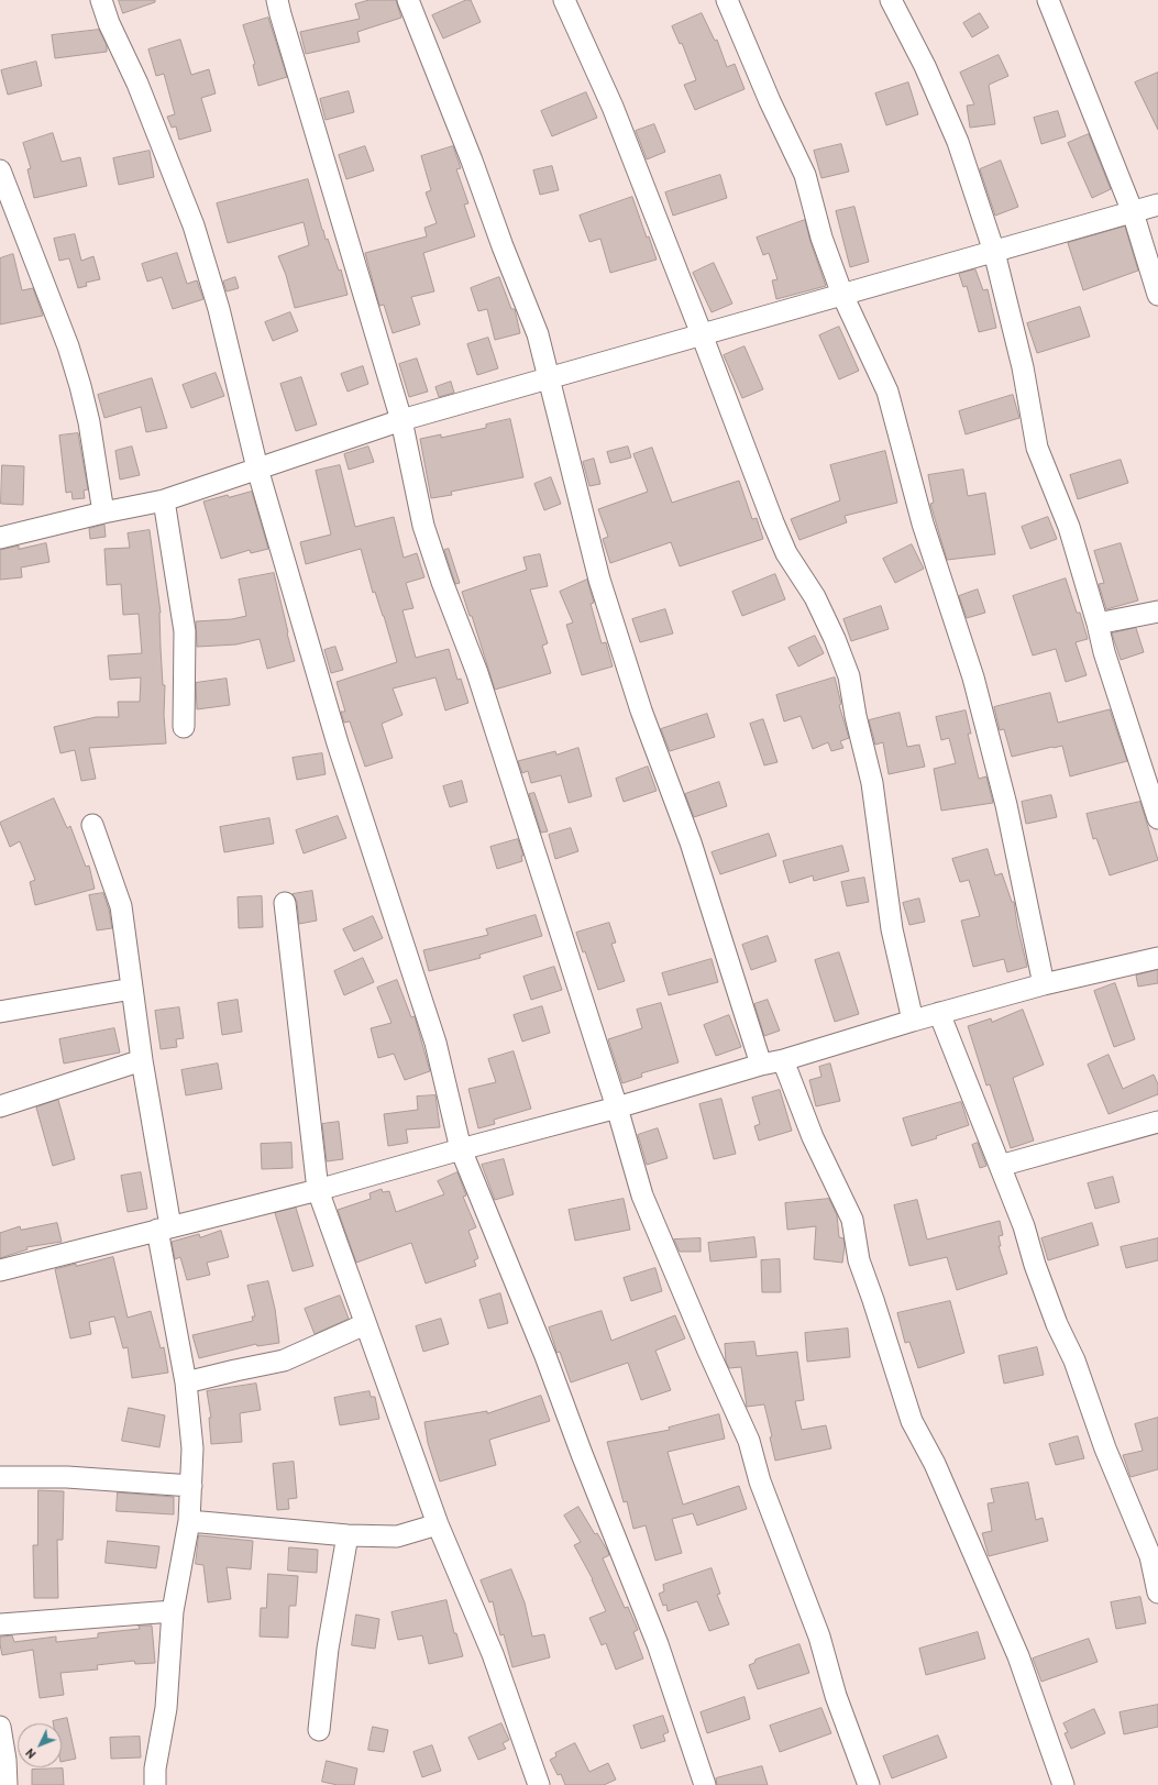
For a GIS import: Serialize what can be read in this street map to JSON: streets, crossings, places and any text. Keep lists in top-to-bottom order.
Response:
{
  "north": "bottom left"
}
